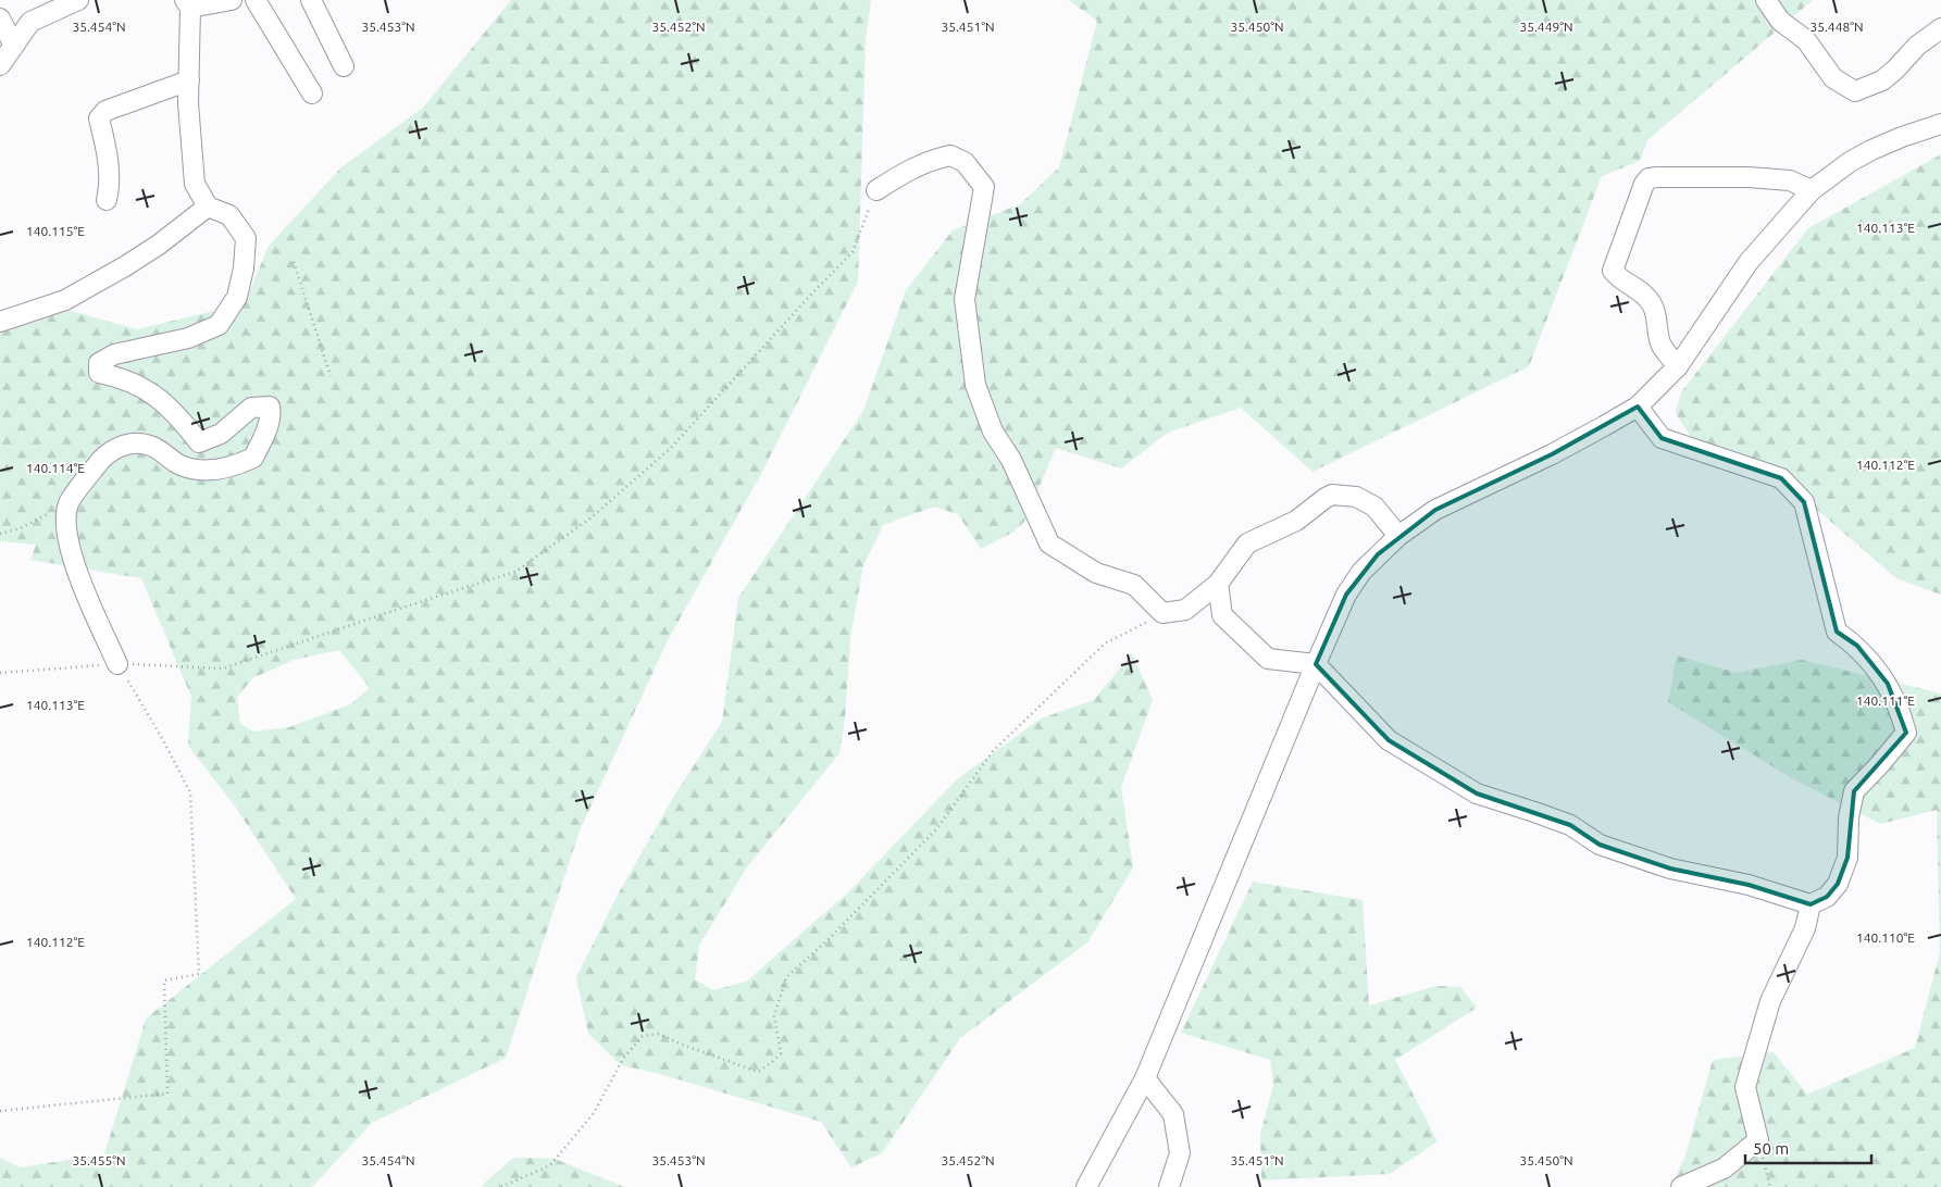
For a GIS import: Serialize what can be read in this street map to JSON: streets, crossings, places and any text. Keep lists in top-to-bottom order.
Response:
{
  "scale_bar": "50 m",
  "coordinates": [
    "35.454°N",
    "35.453°N",
    "35.452°N",
    "35.451°N",
    "35.450°N",
    "35.449°N",
    "35.448°N",
    "140.113°E",
    "140.115°E",
    "140.112°E",
    "140.114°E",
    "140.111°E",
    "140.110°E",
    "35.455°N"
  ]
}
